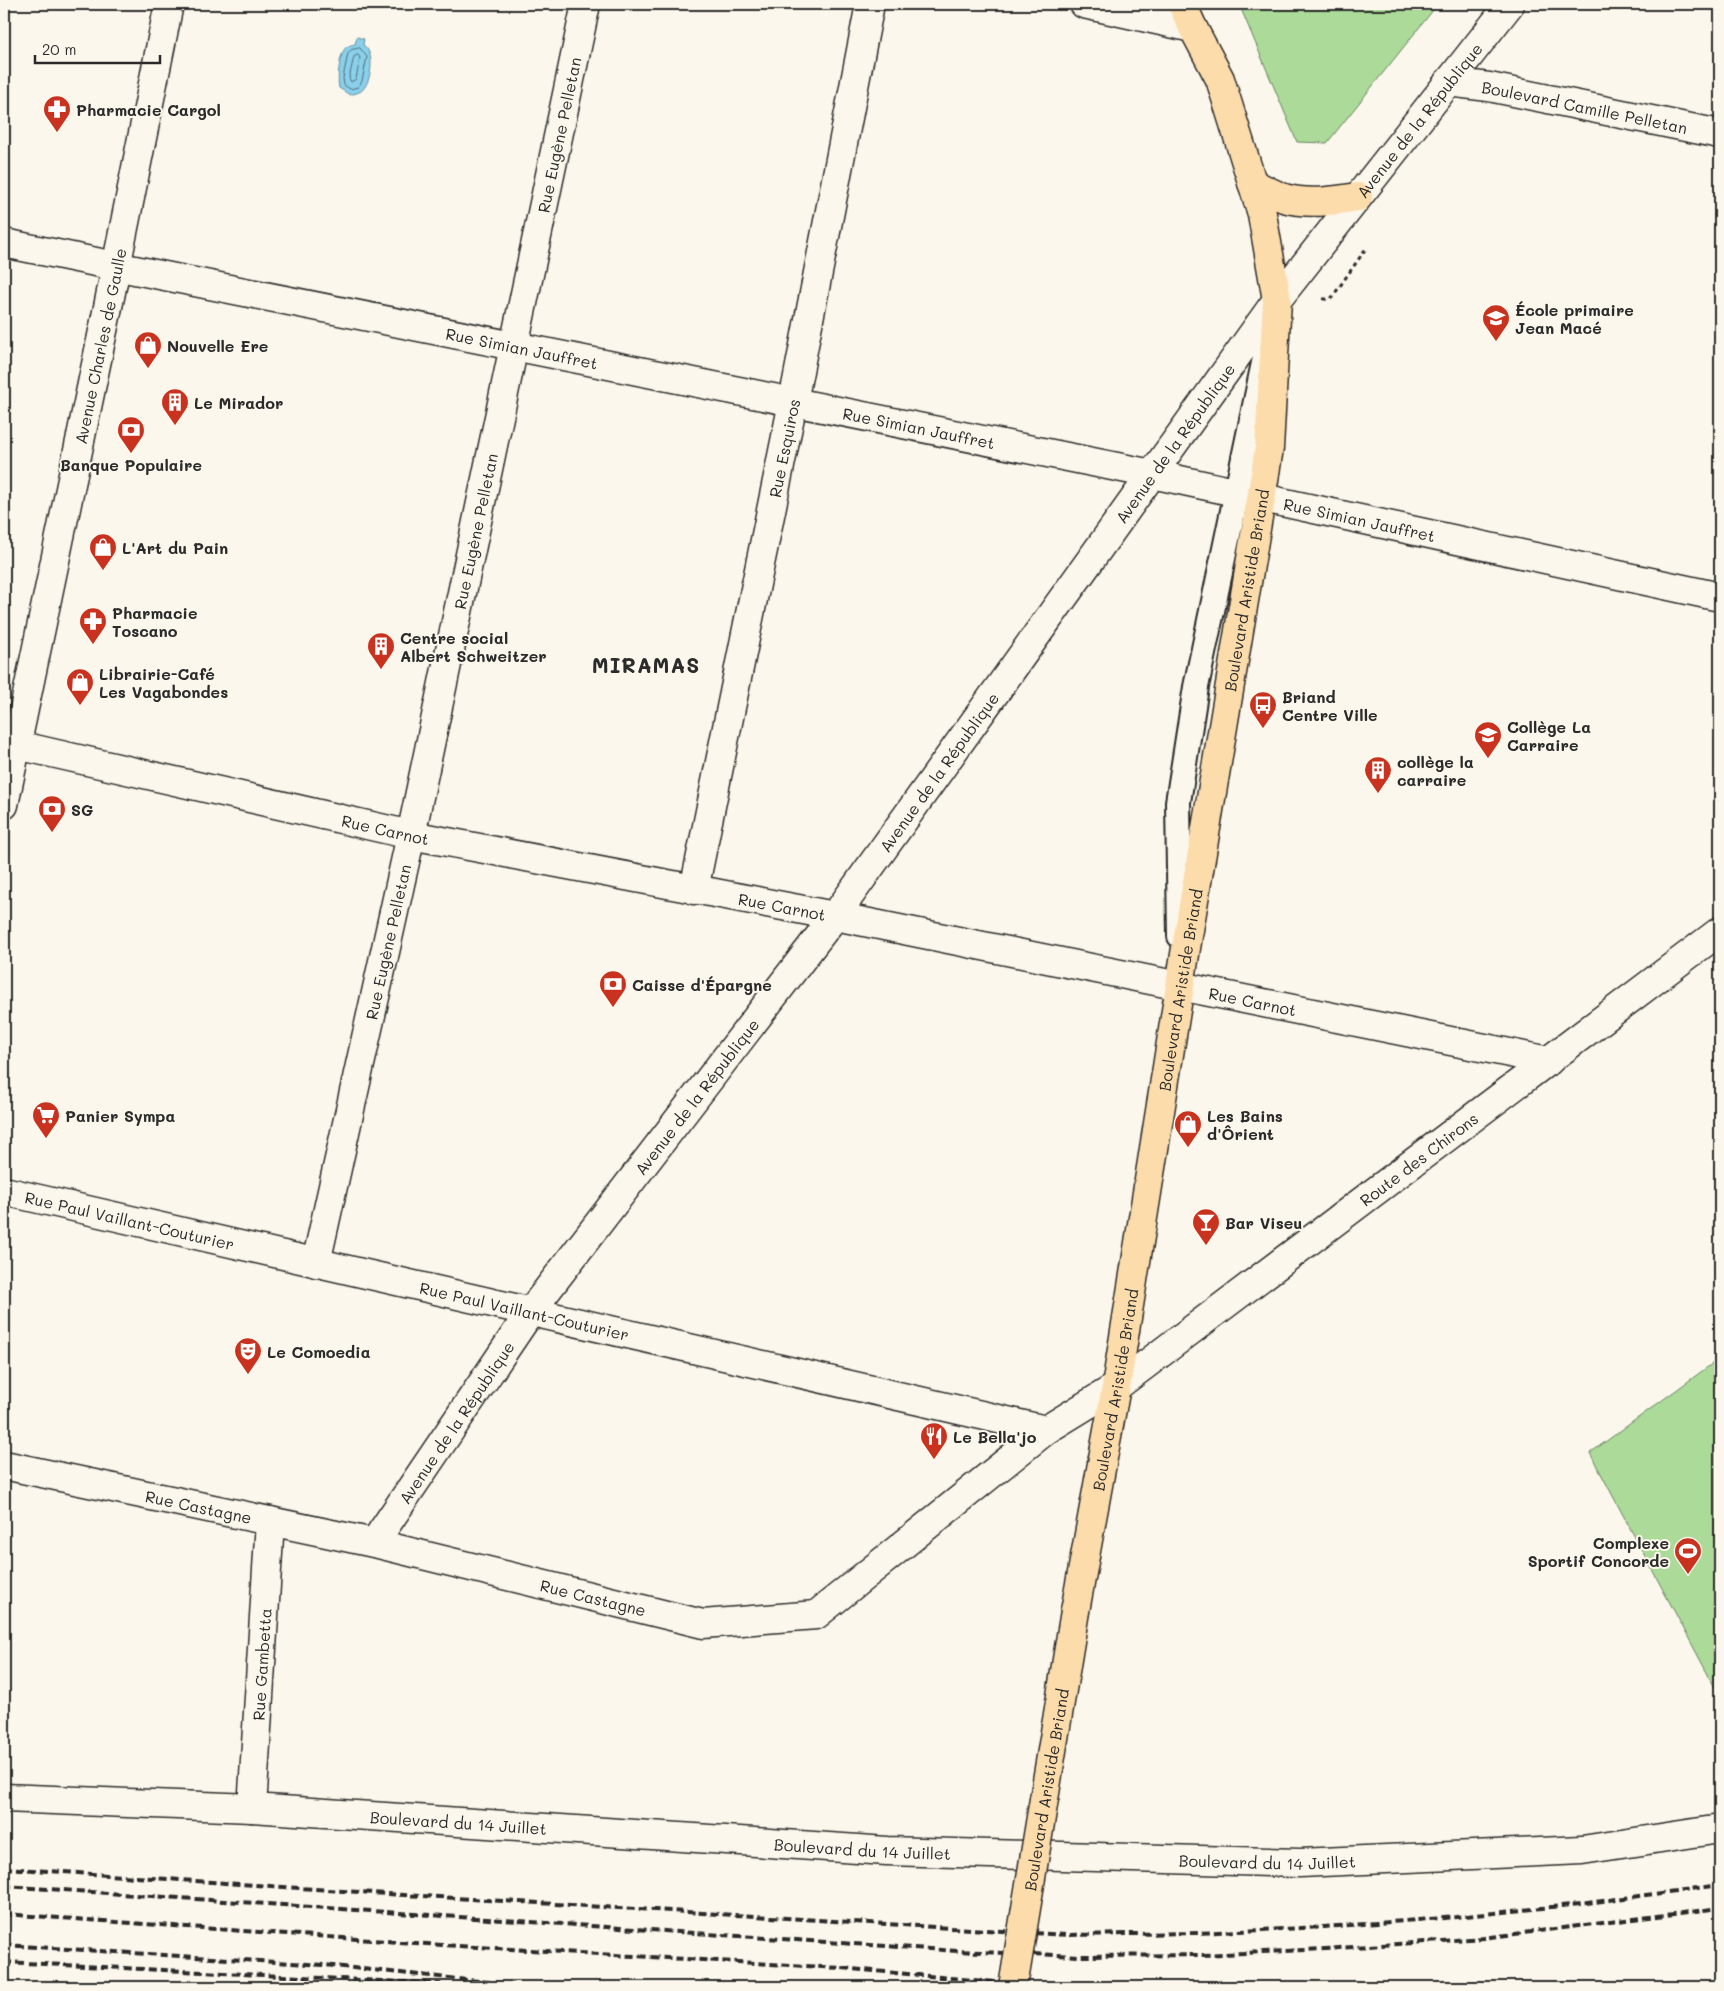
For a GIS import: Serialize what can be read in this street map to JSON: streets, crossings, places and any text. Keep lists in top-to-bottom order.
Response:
{
  "streets": {
    "main road": ["Boulevard Aristide Briand"],
    "street": [
      "Boulevard Camille Pelletan",
      "Avenue de la République",
      "Rue Eugène Pelletan",
      "Avenue Charles de Gaulle",
      "Rue Simian Jauffret",
      "Rue Esquiros",
      "Rue Carnot",
      "Route des Chirons",
      "Rue Paul Vaillant-Couturier",
      "Rue Castagne",
      "Rue Gambetta",
      "Boulevard du 14 Juillet"
    ]
  },
  "crossings": [
    ["Boulevard Camille Pelletan", "Avenue de la République"],
    ["Avenue de la République", "Rue Simian Jauffret"],
    ["Avenue de la République", "Boulevard Aristide Briand"],
    ["Avenue de la République", "Rue Carnot"],
    ["Avenue de la République", "Rue Paul Vaillant-Couturier"],
    ["Avenue de la République", "Rue Castagne"],
    ["Rue Eugène Pelletan", "Rue Simian Jauffret"],
    ["Rue Eugène Pelletan", "Rue Carnot"],
    ["Rue Eugène Pelletan", "Rue Paul Vaillant-Couturier"],
    ["Avenue Charles de Gaulle", "Rue Simian Jauffret"],
    ["Avenue Charles de Gaulle", "Rue Carnot"],
    ["Rue Simian Jauffret", "Rue Esquiros"],
    ["Rue Simian Jauffret", "Boulevard Aristide Briand"],
    ["Rue Esquiros", "Rue Carnot"],
    ["Boulevard Aristide Briand", "Rue Carnot"],
    ["Boulevard Aristide Briand", "Route des Chirons"],
    ["Boulevard Aristide Briand", "Rue Castagne"],
    ["Rue Carnot", "Route des Chirons"],
    ["Route des Chirons", "Rue Castagne"],
    ["Rue Paul Vaillant-Couturier", "Rue Castagne"],
    ["Rue Castagne", "Rue Gambetta"],
    ["Rue Gambetta", "Boulevard du 14 Juillet"]
  ],
  "districts": ["MIRAMAS"],
  "places": {
    "pharmacy": ["Pharmacie Cargol", "Pharmacie Toscano"],
    "school or university": ["École primaire Jean Macé", "Collège La Carraire"],
    "shop": [
      "Nouvelle Ere",
      "L'Art du Pain",
      "Librairie-Café Les Vagabondes",
      "Les Bains d'Ôrient"
    ],
    "building": ["Le Mirador", "Centre social Albert Schweitzer", "collège la carraire"],
    "bank": ["Banque Populaire", "SG", "Caisse d'Épargne"],
    "bus stop": ["Briand Centre Ville"],
    "supermarket": ["Panier Sympa"],
    "bar": ["Bar Viseu"],
    "theatre": ["Le Comoedia"],
    "restaurant": ["Le Bella'jo"],
    "sports": ["Complexe Sportif Concorde"]
  },
  "scale_bar": "20 m"
}
